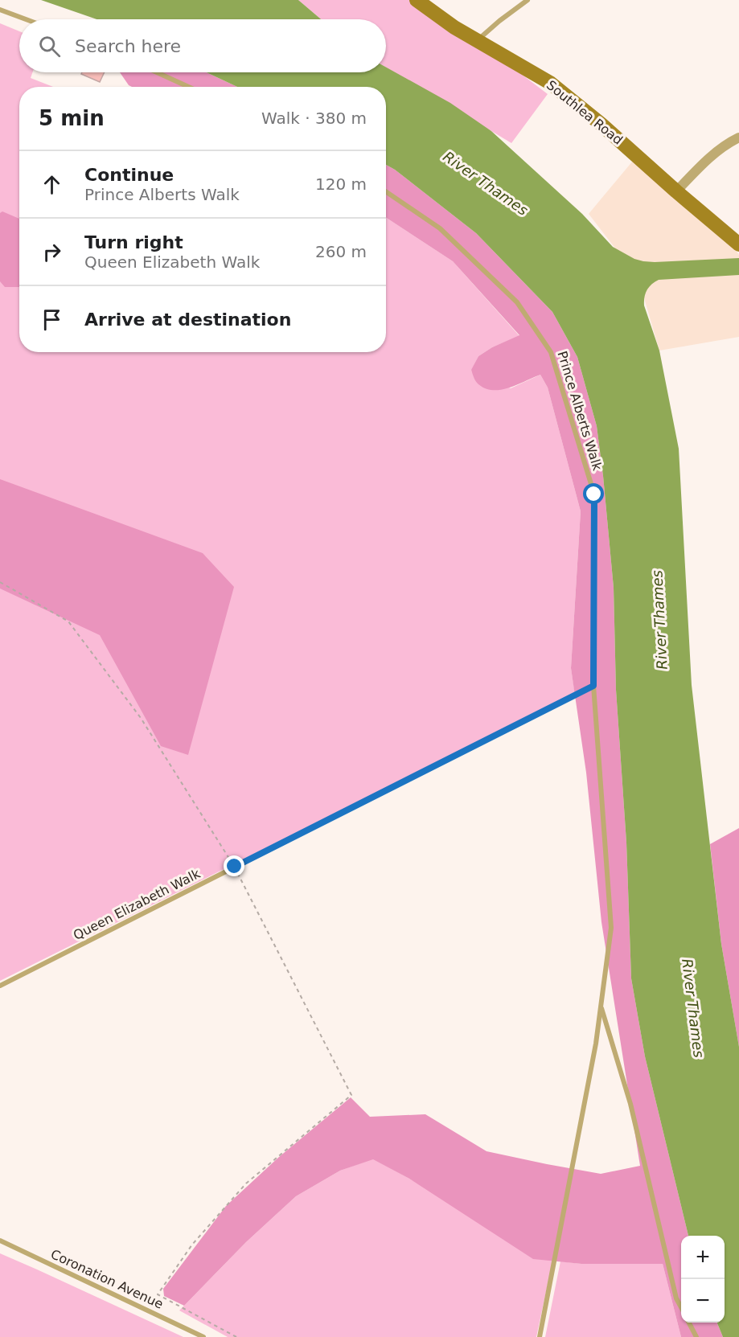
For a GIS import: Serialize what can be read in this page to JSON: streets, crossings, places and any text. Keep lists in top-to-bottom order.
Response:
{
  "streets": {
    "main road": ["Southlea Road"],
    "lane": ["Prince Alberts Walk", "Queen Elizabeth Walk", "Coronation Avenue"]
  },
  "crossings": [
    ["Prince Alberts Walk", "Queen Elizabeth Walk"]
  ],
  "water": ["River Thames"],
  "page": {
    "search": "Search here",
    "heading": ["5 min", "Walk · 380 m"],
    "list": [
      ["Continue", "Prince Alberts Walk", "120 m"],
      ["Turn right", "Queen Elizabeth Walk", "260 m"],
      "Arrive at destination"
    ],
    "map_buttons": ["+", "−"]
  }
}
